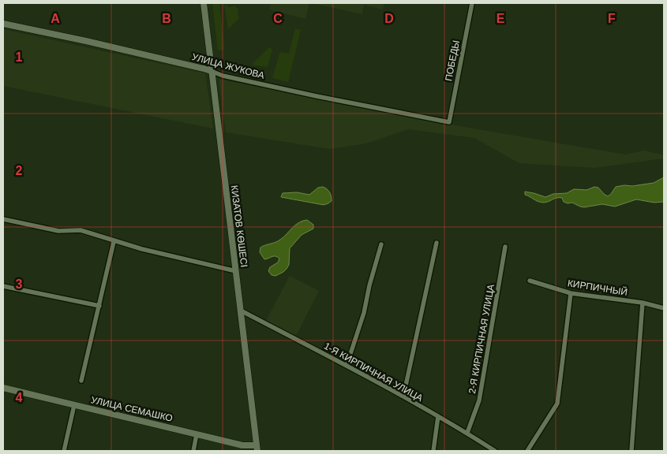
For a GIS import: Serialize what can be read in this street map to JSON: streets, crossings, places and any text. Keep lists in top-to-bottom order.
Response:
{
  "streets": {
    "main road": ["УЛИЦА ЖУКОВА", "КИЗАТОВ КӨШЕСІ", "УЛИЦА СЕМАШКО"],
    "street": [
      "ПОБЕДЫ",
      "КИРПИЧНЫЙ",
      "2-Я КИРПИЧНАЯ УЛИЦА",
      "1-Я КИРПИЧНАЯ УЛИЦА"
    ]
  },
  "crossings": [
    ["ПОБЕДЫ", "УЛИЦА ЖУКОВА"],
    ["УЛИЦА ЖУКОВА", "КИЗАТОВ КӨШЕСІ"],
    ["КИЗАТОВ КӨШЕСІ", "1-Я КИРПИЧНАЯ УЛИЦА"],
    ["КИЗАТОВ КӨШЕСІ", "УЛИЦА СЕМАШКО"],
    ["2-Я КИРПИЧНАЯ УЛИЦА", "1-Я КИРПИЧНАЯ УЛИЦА"]
  ],
  "grid": {
    "columns": [
      "A",
      "B",
      "C",
      "D",
      "E",
      "F"
    ],
    "rows": [
      "1",
      "2",
      "3",
      "4"
    ]
  }
}
